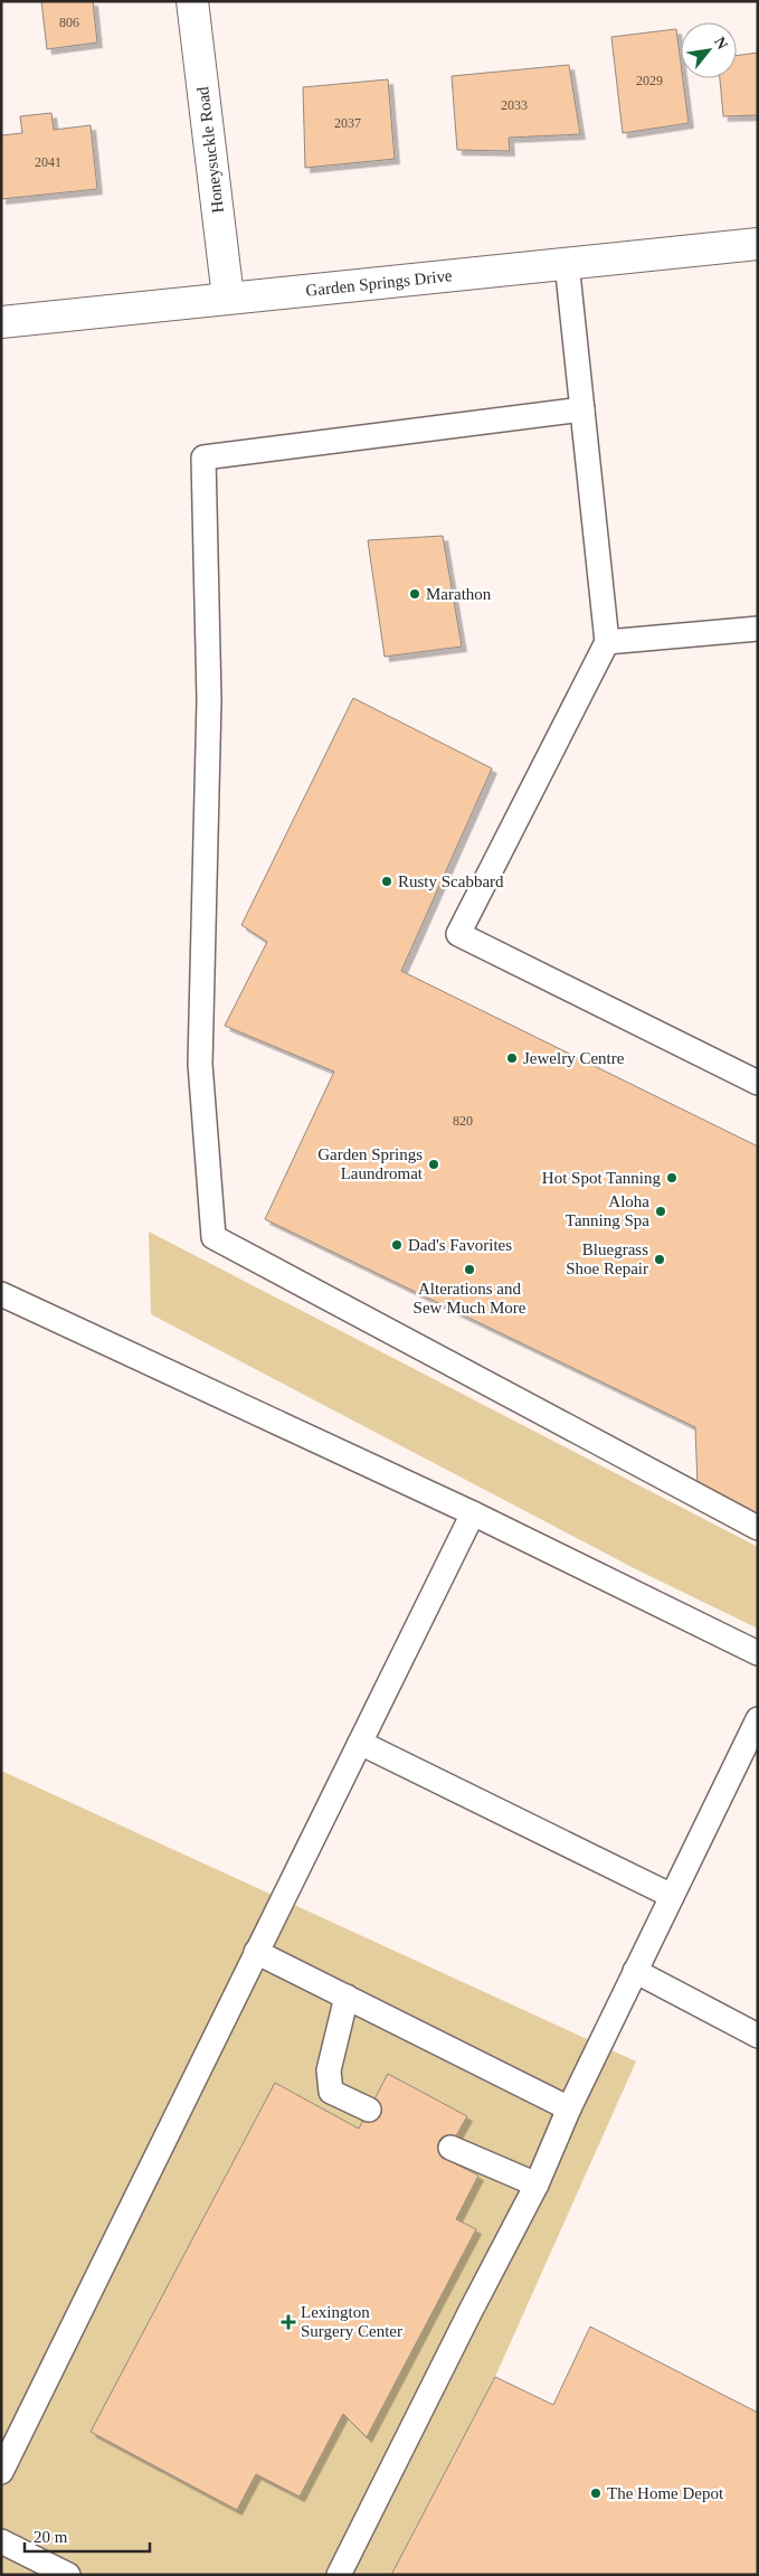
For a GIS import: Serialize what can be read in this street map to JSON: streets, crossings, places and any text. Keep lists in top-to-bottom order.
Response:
{
  "streets": {
    "street": ["Honeysuckle Road", "Garden Springs Drive"]
  },
  "crossings": [
    ["Honeysuckle Road", "Garden Springs Drive"]
  ],
  "places": {
    "other": [
      "Marathon",
      "Rusty Scabbard",
      "Jewelry Centre",
      "Garden Springs Laundromat",
      "Hot Spot Tanning",
      "Aloha Tanning Spa",
      "Dad's Favorites",
      "Bluegrass Shoe Repair",
      "Alterations and Sew Much More",
      "The Home Depot"
    ],
    "health": ["Lexington Surgery Center"]
  },
  "house_numbers": [
    "806",
    "2029",
    "2033",
    "2037",
    "2041",
    "820"
  ],
  "scale_bar": "20 m",
  "north": "top right"
}
